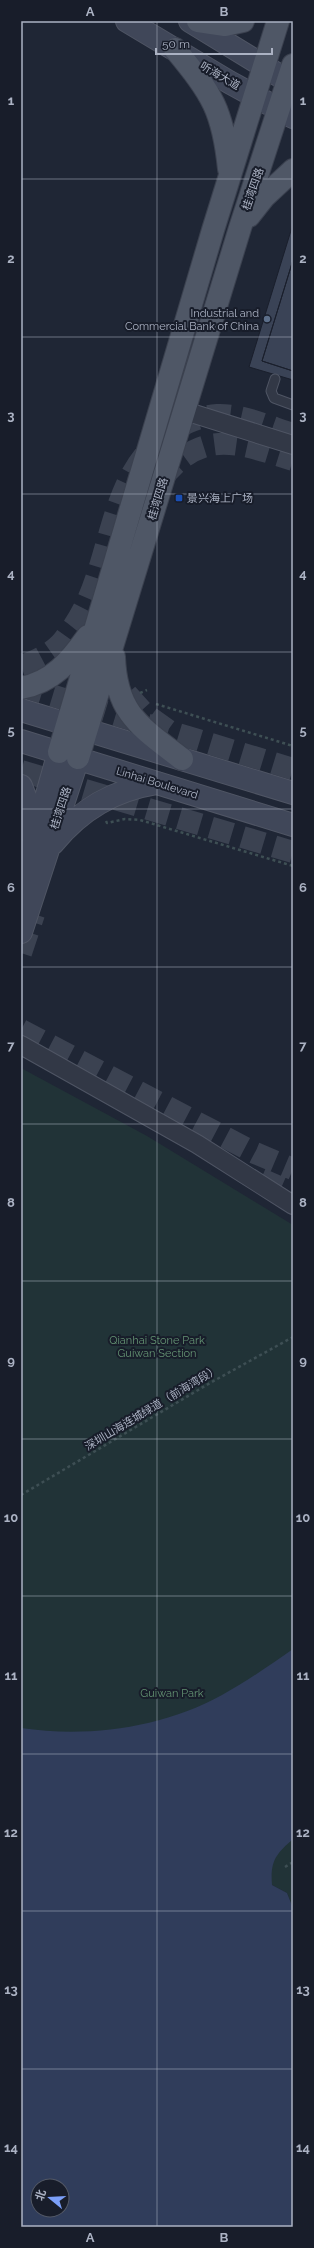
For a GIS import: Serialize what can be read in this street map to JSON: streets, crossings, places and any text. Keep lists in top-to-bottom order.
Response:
{
  "streets": {
    "main road": ["听海大道", "桂湾四路", "Linhai Boulevard"],
    "path": ["深圳山海连城绿道（前海湾段）"]
  },
  "crossings": [
    ["听海大道", "桂湾四路"],
    ["桂湾四路", "Linhai Boulevard"]
  ],
  "parks": ["Qianhai Stone Park Guiwan Section", "Guiwan Park"],
  "places": {
    "other": ["Industrial and Commercial Bank of China"],
    "transit": ["景兴海上广场"]
  },
  "scale_bar": "50 m",
  "north": "left",
  "grid": {
    "columns": ["A", "B"],
    "rows": [
      "1",
      "2",
      "3",
      "4",
      "5",
      "6",
      "7",
      "8",
      "9",
      "10",
      "11",
      "12",
      "13",
      "14"
    ]
  }
}
